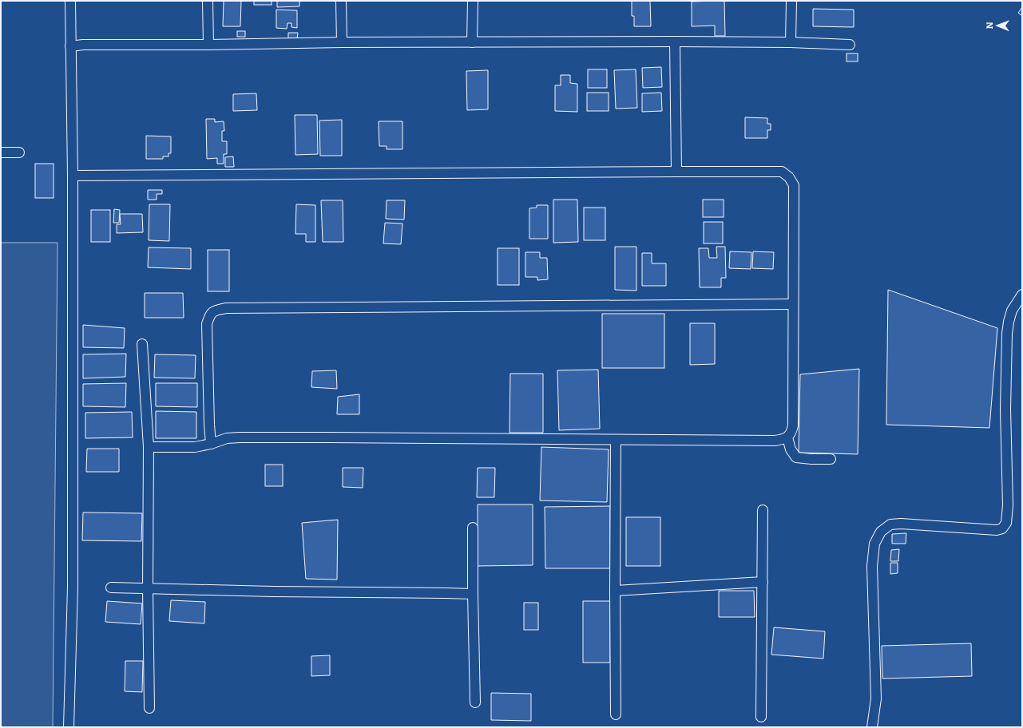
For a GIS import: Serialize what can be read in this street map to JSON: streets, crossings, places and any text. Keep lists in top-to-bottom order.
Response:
{
  "north": "left"
}
